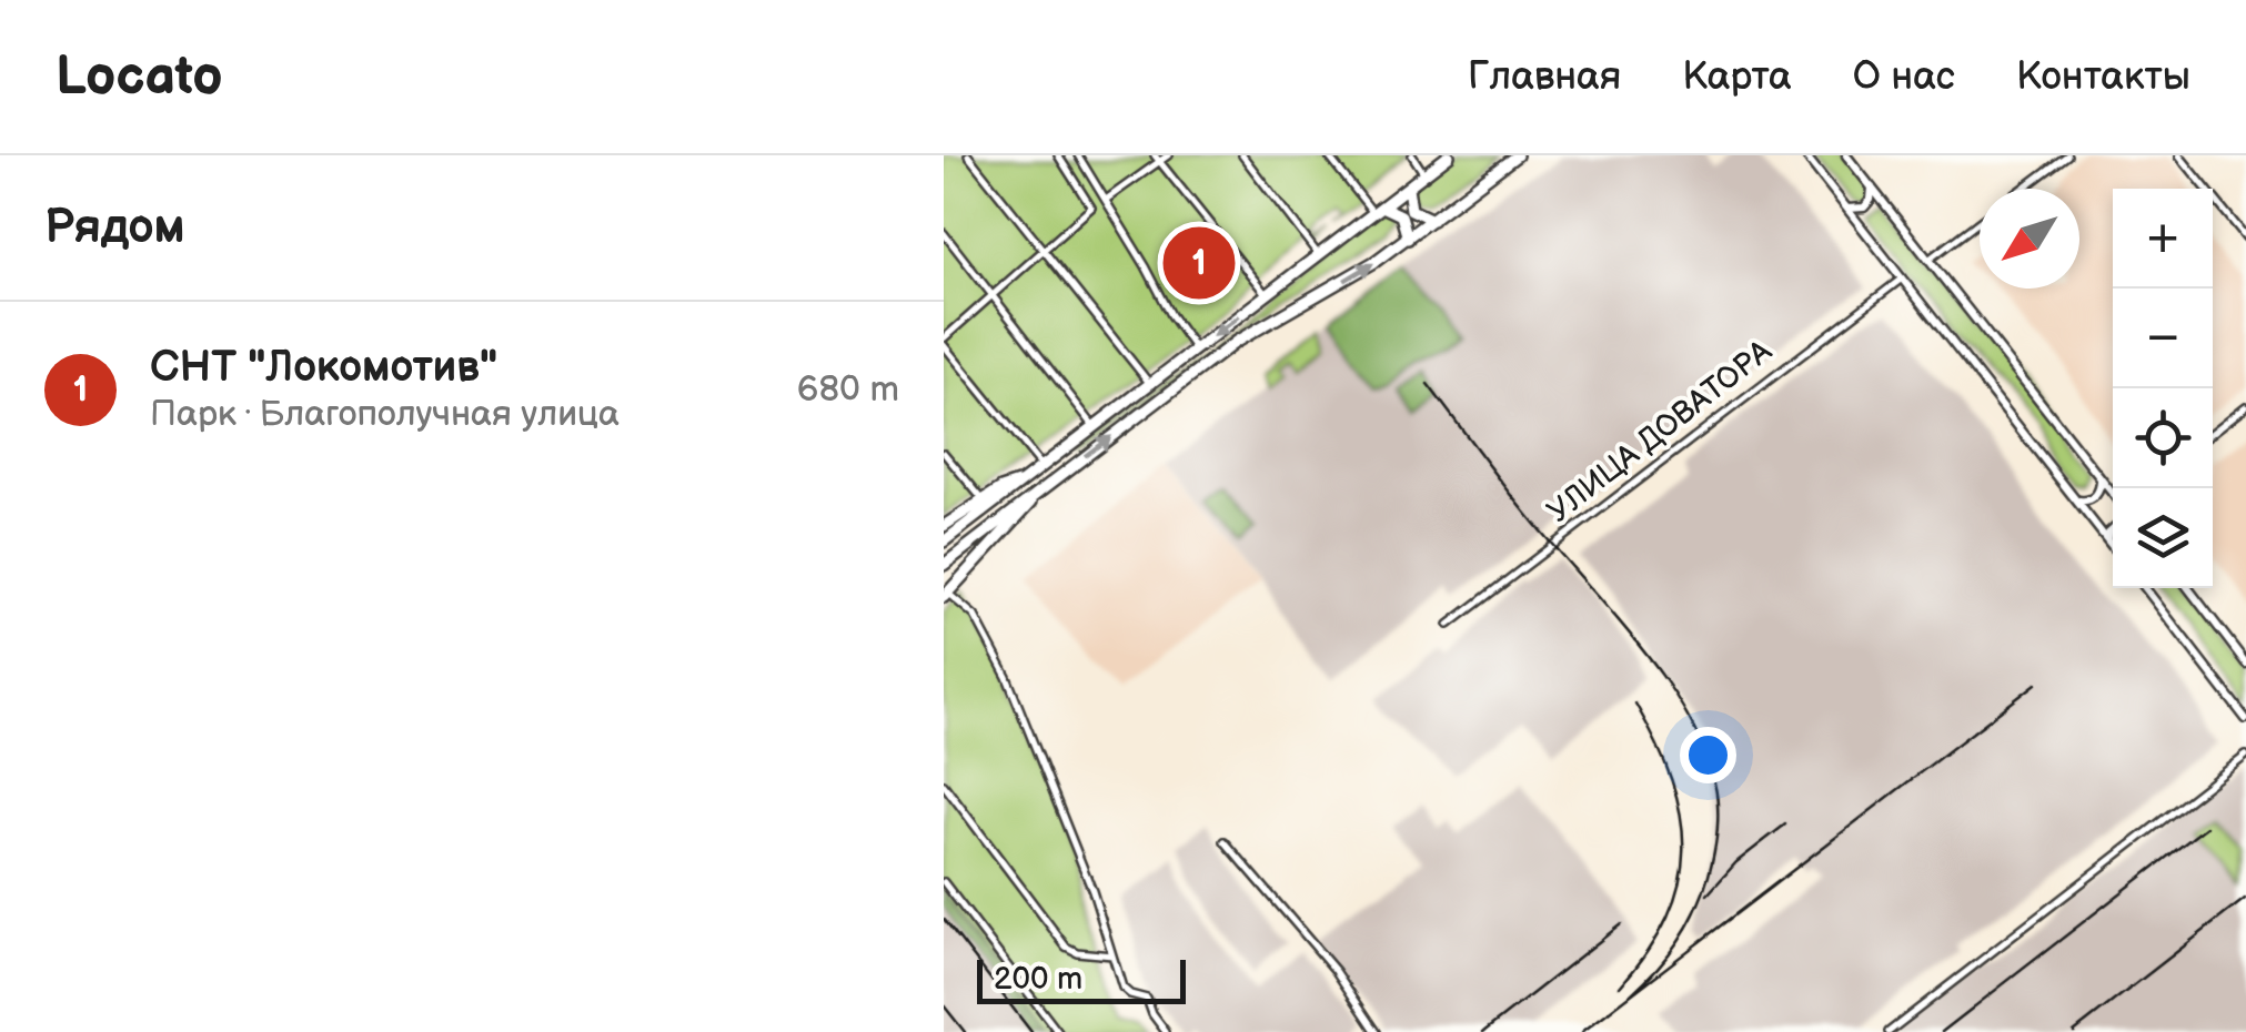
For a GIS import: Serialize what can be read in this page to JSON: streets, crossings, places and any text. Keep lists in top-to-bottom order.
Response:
{
  "streets": {
    "street": ["УЛИЦА ДОВАТОРА"]
  },
  "scale_bar": "200 m",
  "north": "bottom left",
  "page": {
    "header": "Locato",
    "nav": [
      "Главная",
      "Карта",
      "О нас",
      "Контакты"
    ],
    "heading": "Рядом",
    "map_buttons": ["+", "−"],
    "pins": "1",
    "list": [
      {
        "mark": "1",
        "name": "СНТ \"Локомотив\"",
        "note": "Парк · Благополучная улица",
        "value": "680 m"
      }
    ],
    "scale": "200 m"
  }
}
